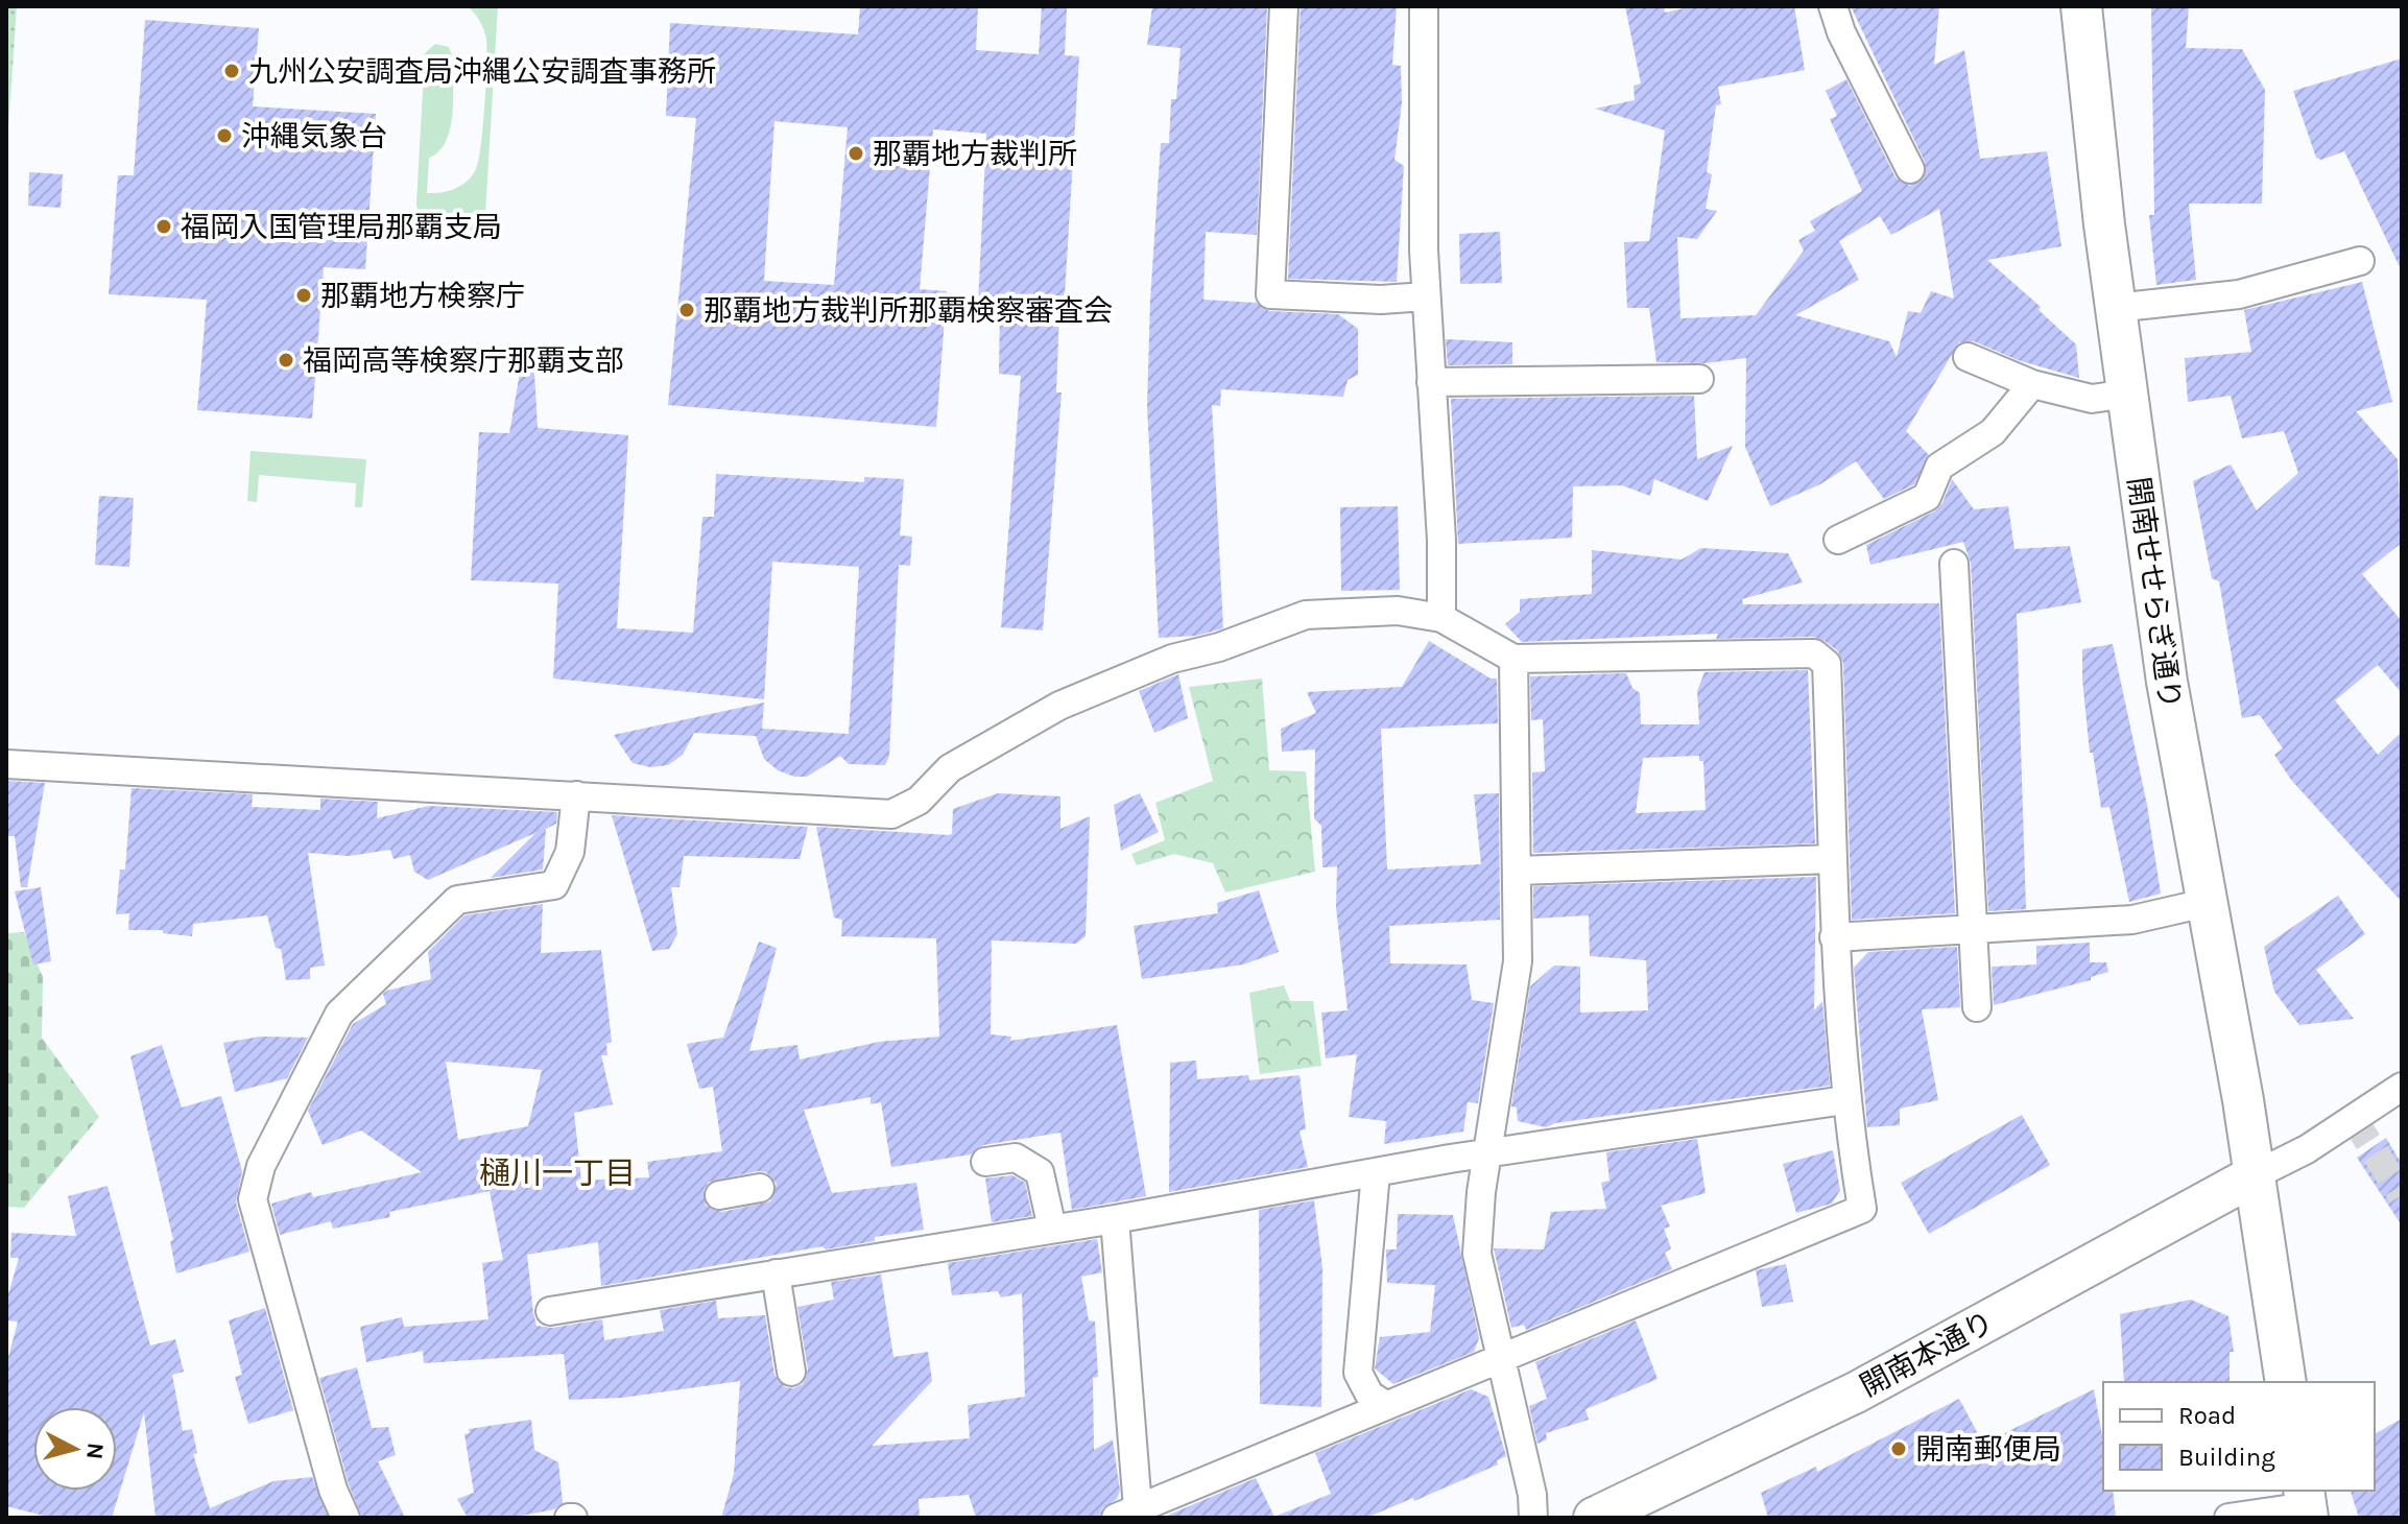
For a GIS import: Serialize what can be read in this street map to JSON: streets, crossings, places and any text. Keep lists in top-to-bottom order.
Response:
{
  "streets": {
    "main road": ["開南せせらぎ通り", "開南本通り"]
  },
  "crossings": [
    ["開南せせらぎ通り", "開南本通り"]
  ],
  "districts": ["樋川一丁目"],
  "places": [
    "九州公安調査局沖縄公安調査事務所",
    "沖縄気象台",
    "那覇地方裁判所",
    "福岡入国管理局那覇支局",
    "那覇地方検察庁",
    "那覇地方裁判所那覇検察審査会",
    "福岡高等検察庁那覇支部",
    "開南郵便局"
  ],
  "legend": ["Road", "Building"],
  "north": "right"
}
